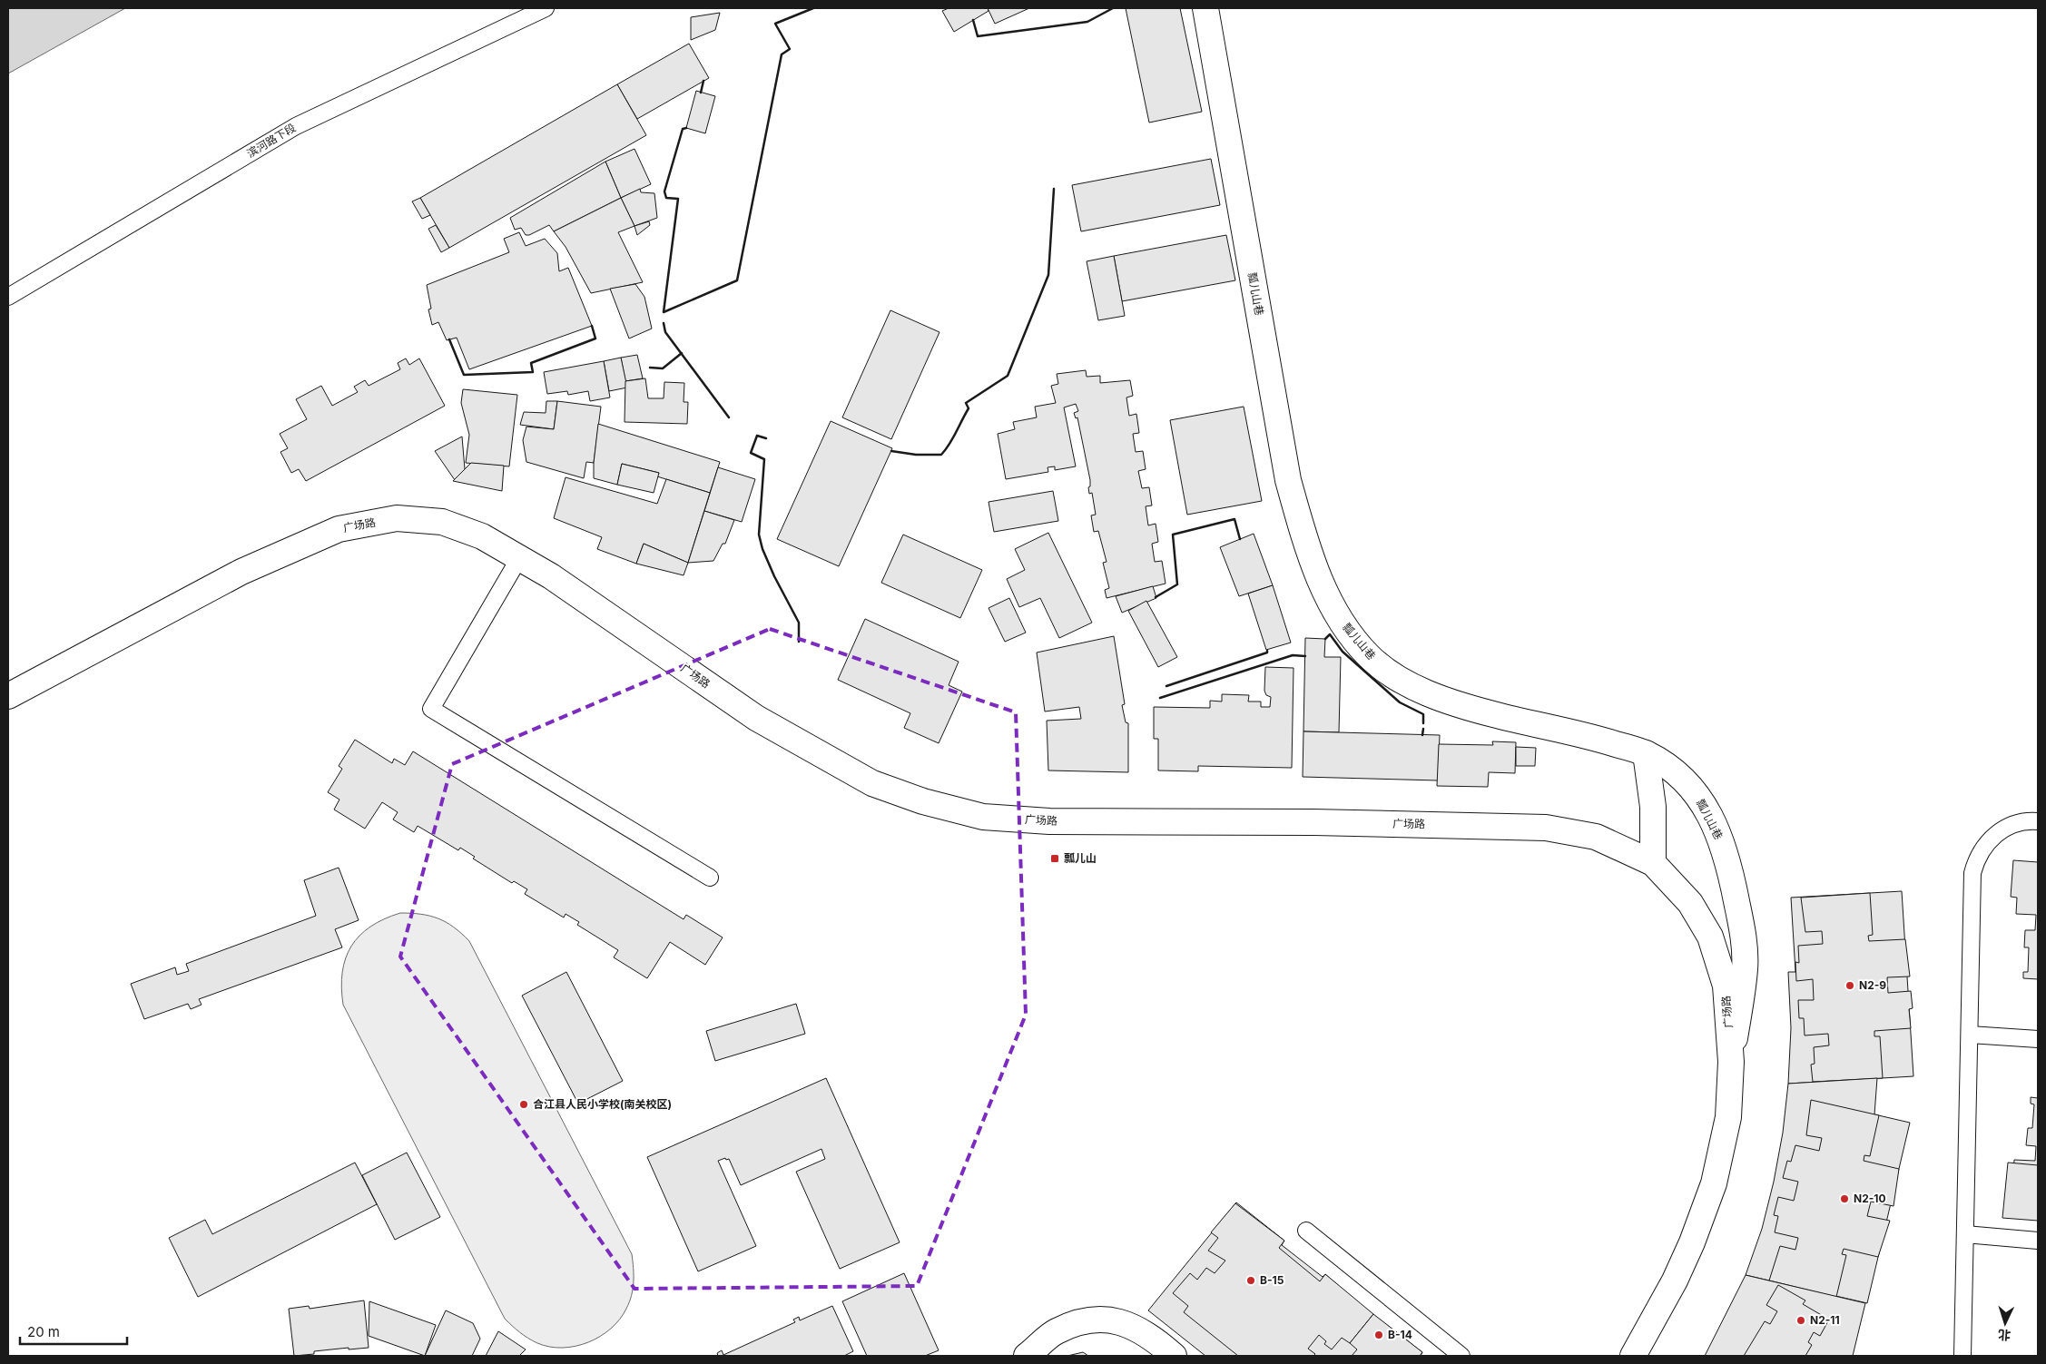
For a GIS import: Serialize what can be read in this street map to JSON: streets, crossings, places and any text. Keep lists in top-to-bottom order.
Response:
{
  "streets": {
    "main road": ["瓢儿山巷", "广场路"],
    "lane": ["滨河路下段"]
  },
  "crossings": [
    ["瓢儿山巷", "广场路"]
  ],
  "places": {
    "transit": ["瓢儿山"],
    "other": [
      "N2-9",
      "合江县人民小学校(南关校区)",
      "N2-10",
      "B-15",
      "N2-11",
      "B-14"
    ]
  },
  "scale_bar": "20 m",
  "north": "bottom"
}
